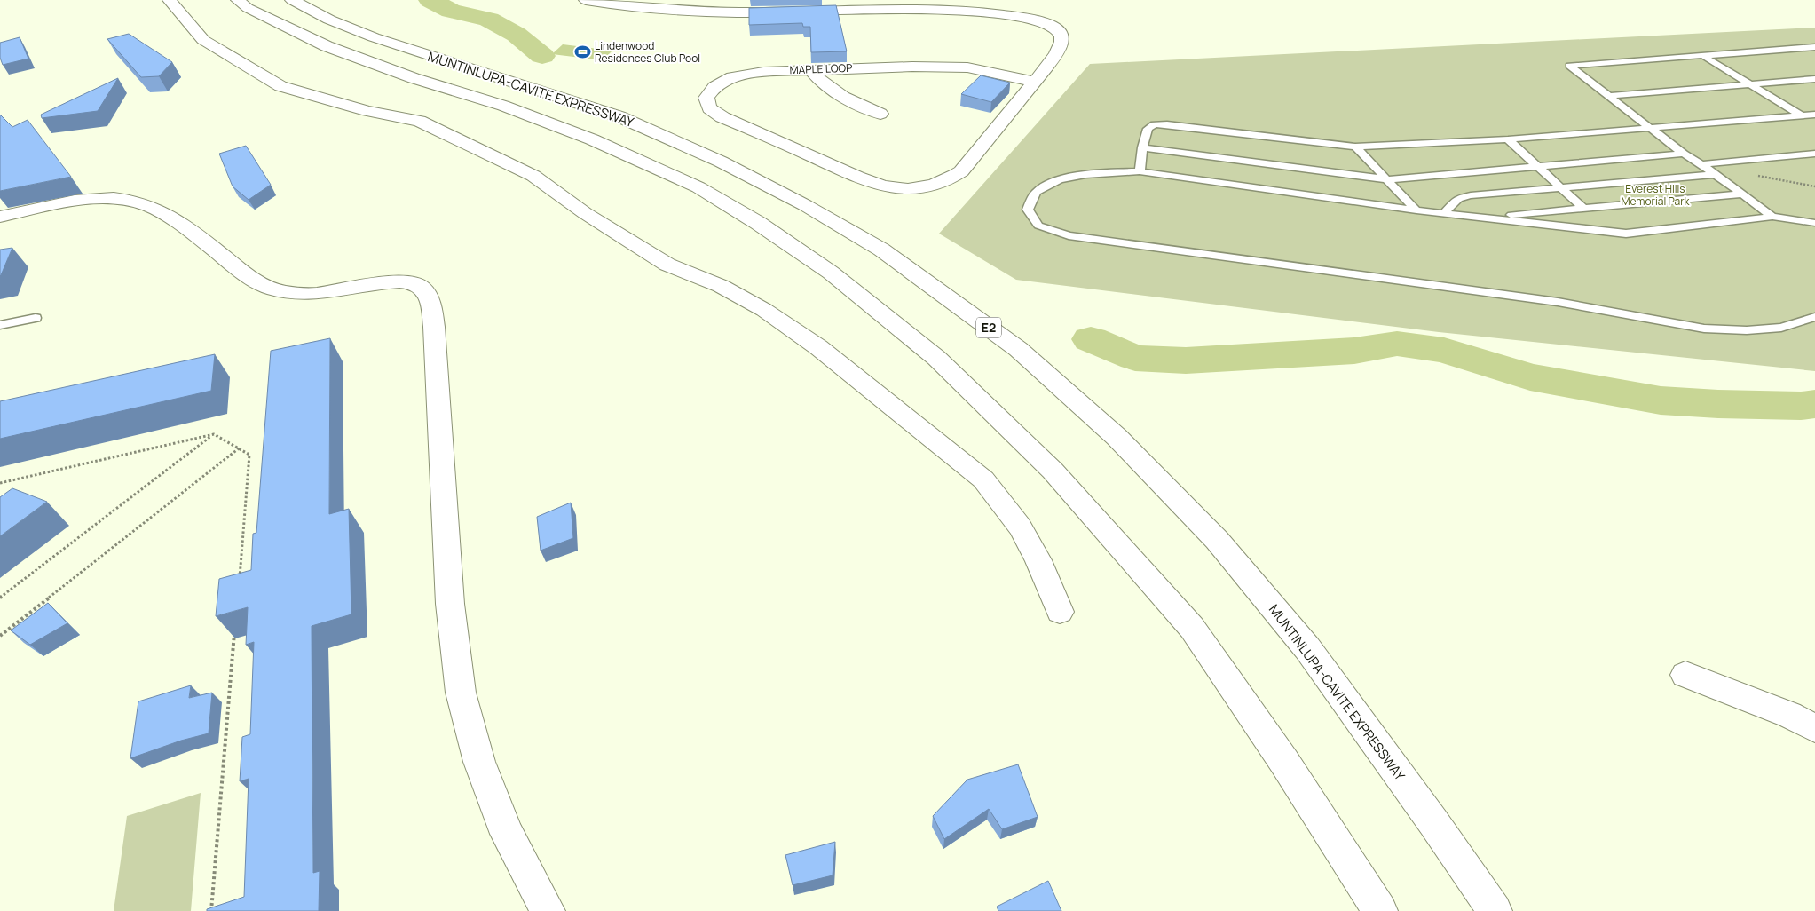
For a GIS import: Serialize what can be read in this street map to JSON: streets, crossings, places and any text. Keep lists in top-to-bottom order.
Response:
{
  "streets": {
    "main road": ["MAPLE LOOP", "MUNTINLUPA-CAVITE EXPRESSWAY", "E2"]
  },
  "parks": ["Everest Hills Memorial Park"],
  "places": {
    "sports": ["Lindenwood Residences Club Pool"]
  }
}
